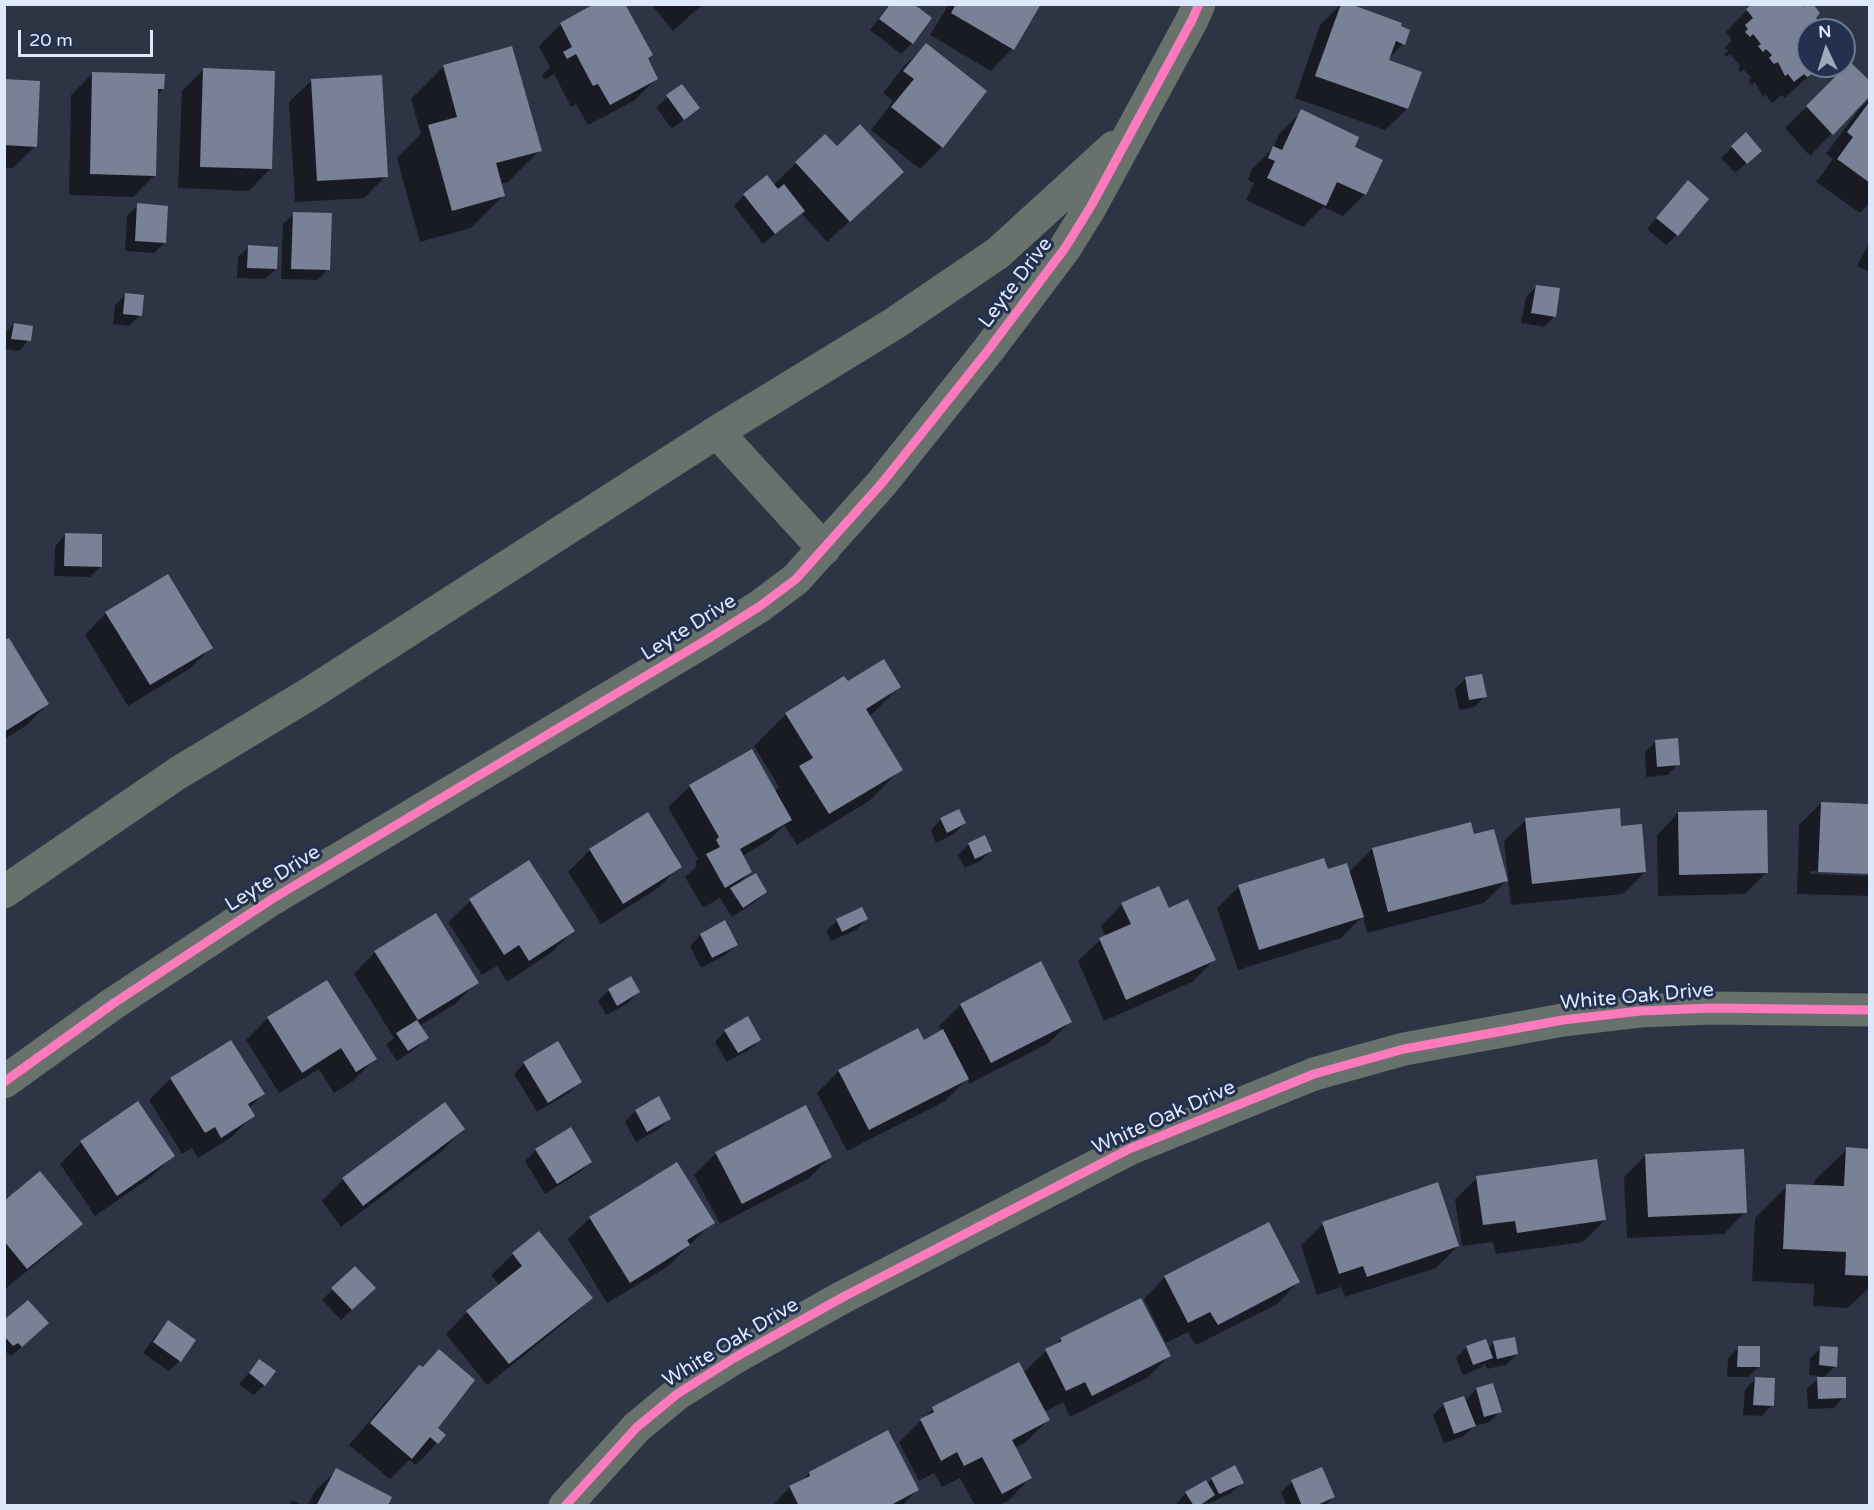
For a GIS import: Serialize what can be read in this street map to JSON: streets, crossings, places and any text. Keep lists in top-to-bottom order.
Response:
{
  "streets": {
    "street": ["Leyte Drive", "White Oak Drive"]
  },
  "scale_bar": "20 m",
  "north": "top"
}
